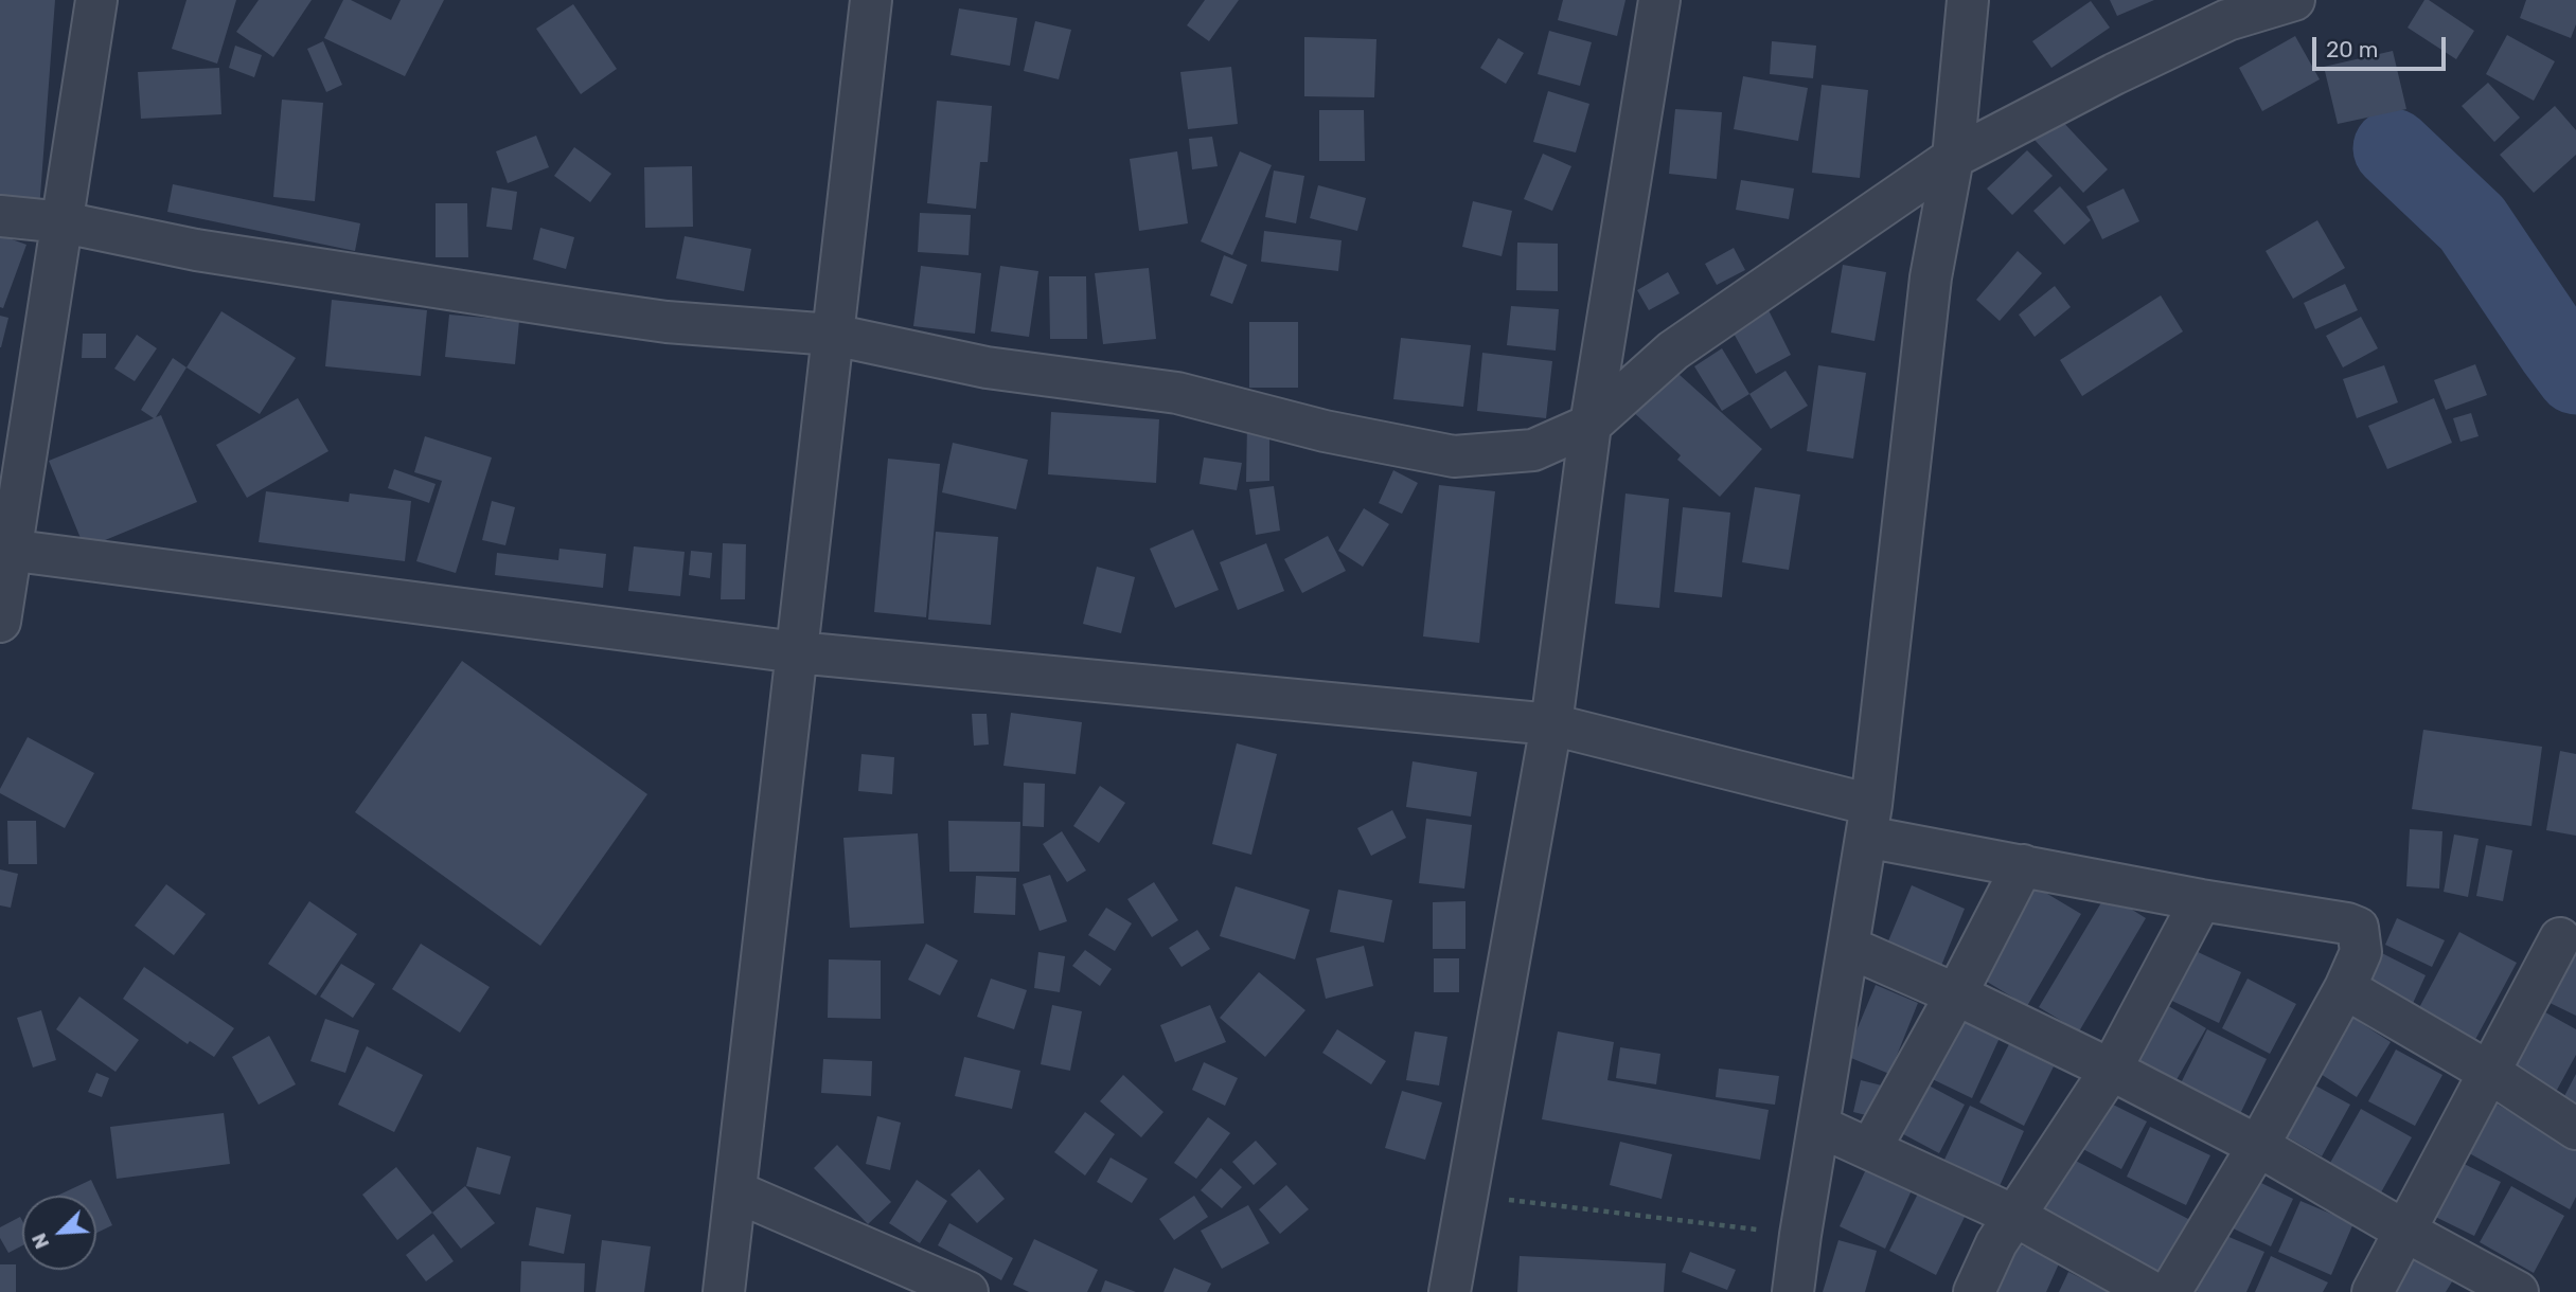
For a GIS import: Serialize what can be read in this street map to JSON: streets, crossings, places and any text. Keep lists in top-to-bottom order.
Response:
{
  "scale_bar": "20 m",
  "north": "bottom left"
}
